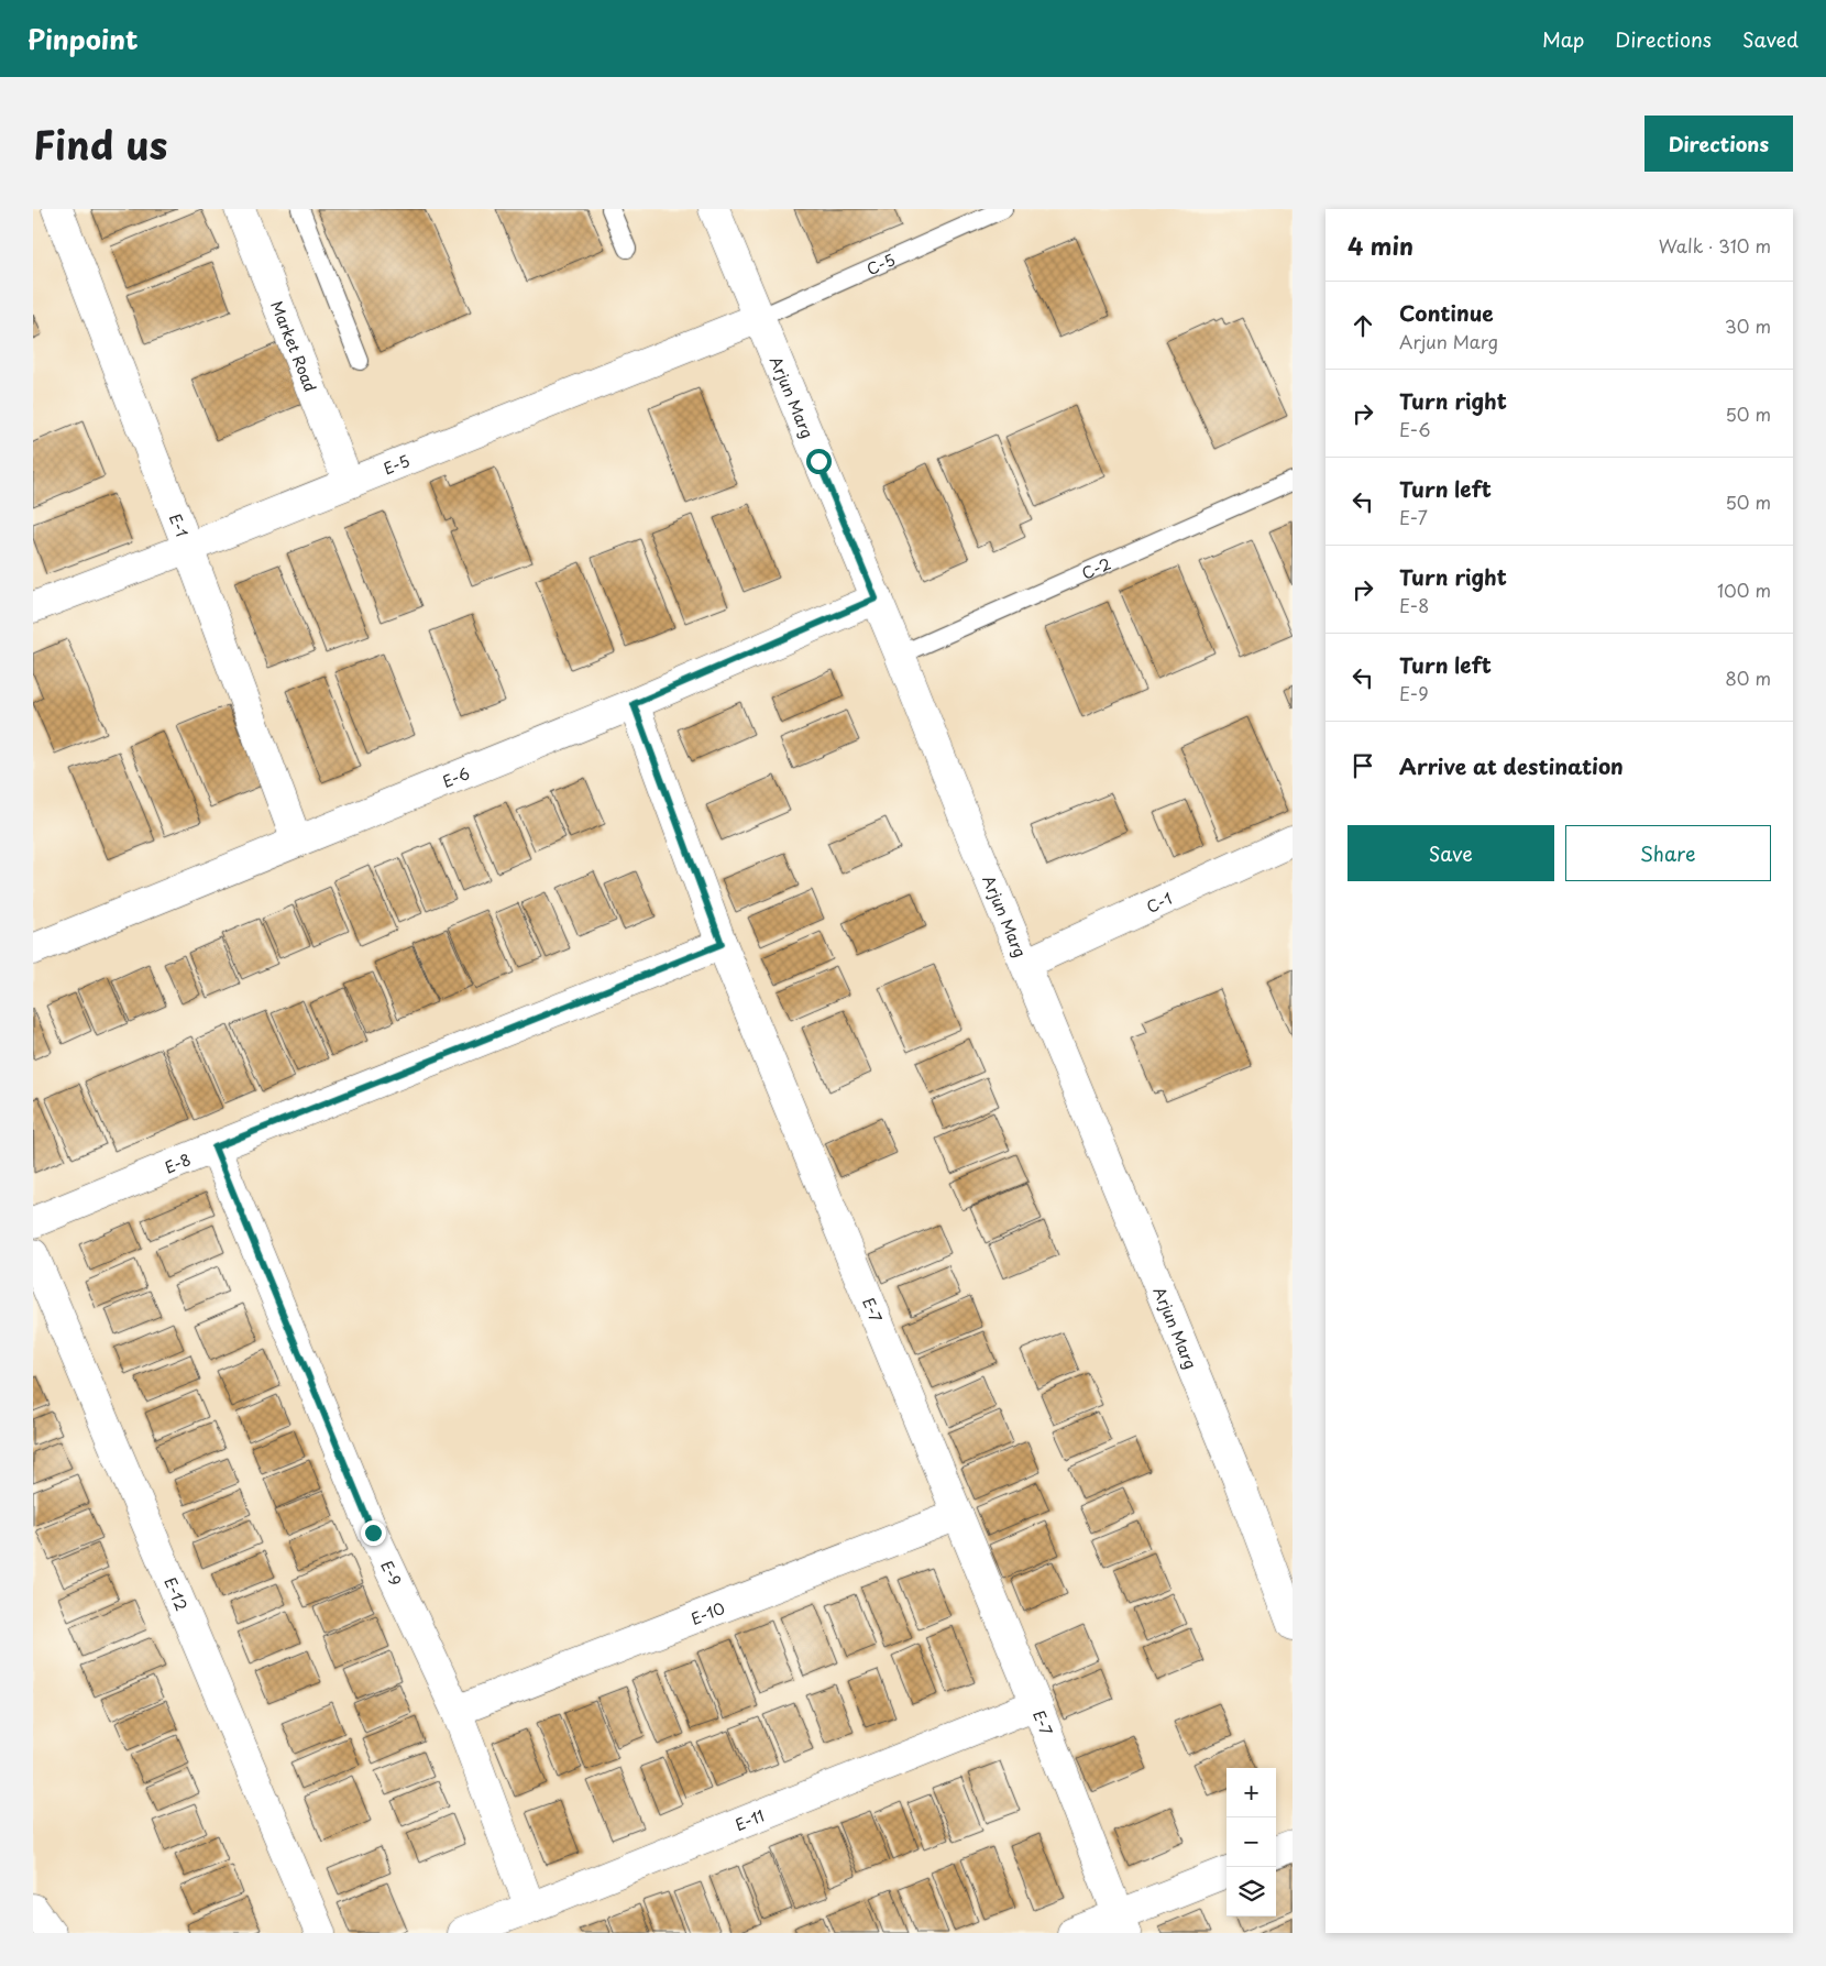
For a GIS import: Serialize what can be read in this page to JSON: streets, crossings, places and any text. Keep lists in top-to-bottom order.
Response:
{
  "streets": {
    "street": [
      "Market Road",
      "Arjun Marg",
      "E-5",
      "E-1",
      "E-6",
      "C-1",
      "E-8",
      "E-7",
      "E-9",
      "E-12",
      "E-10",
      "E-11"
    ],
    "lane": ["C-5", "C-2"]
  },
  "crossings": [
    ["C-5", "Arjun Marg"],
    ["C-5", "E-5"],
    ["Market Road", "E-5"],
    ["Arjun Marg", "E-5"],
    ["Arjun Marg", "C-2"],
    ["Arjun Marg", "E-6"],
    ["Arjun Marg", "C-1"],
    ["E-5", "E-1"],
    ["E-1", "E-6"],
    ["E-6", "E-7"],
    ["E-8", "E-7"],
    ["E-8", "E-9"],
    ["E-7", "E-10"],
    ["E-7", "E-11"],
    ["E-9", "E-10"],
    ["E-9", "E-11"]
  ],
  "page": {
    "header": "Pinpoint",
    "nav": ["Map", "Directions", "Saved"],
    "title": "Find us",
    "buttons": [
      "Directions",
      ["Save", "Share"]
    ],
    "heading": ["4 min", "Walk · 310 m"],
    "list": [
      ["Continue", "Arjun Marg", "30 m"],
      ["Turn right", "E-6", "50 m"],
      ["Turn left", "E-7", "50 m"],
      ["Turn right", "E-8", "100 m"],
      ["Turn left", "E-9", "80 m"],
      "Arrive at destination"
    ],
    "map_buttons": ["+", "−"]
  }
}
